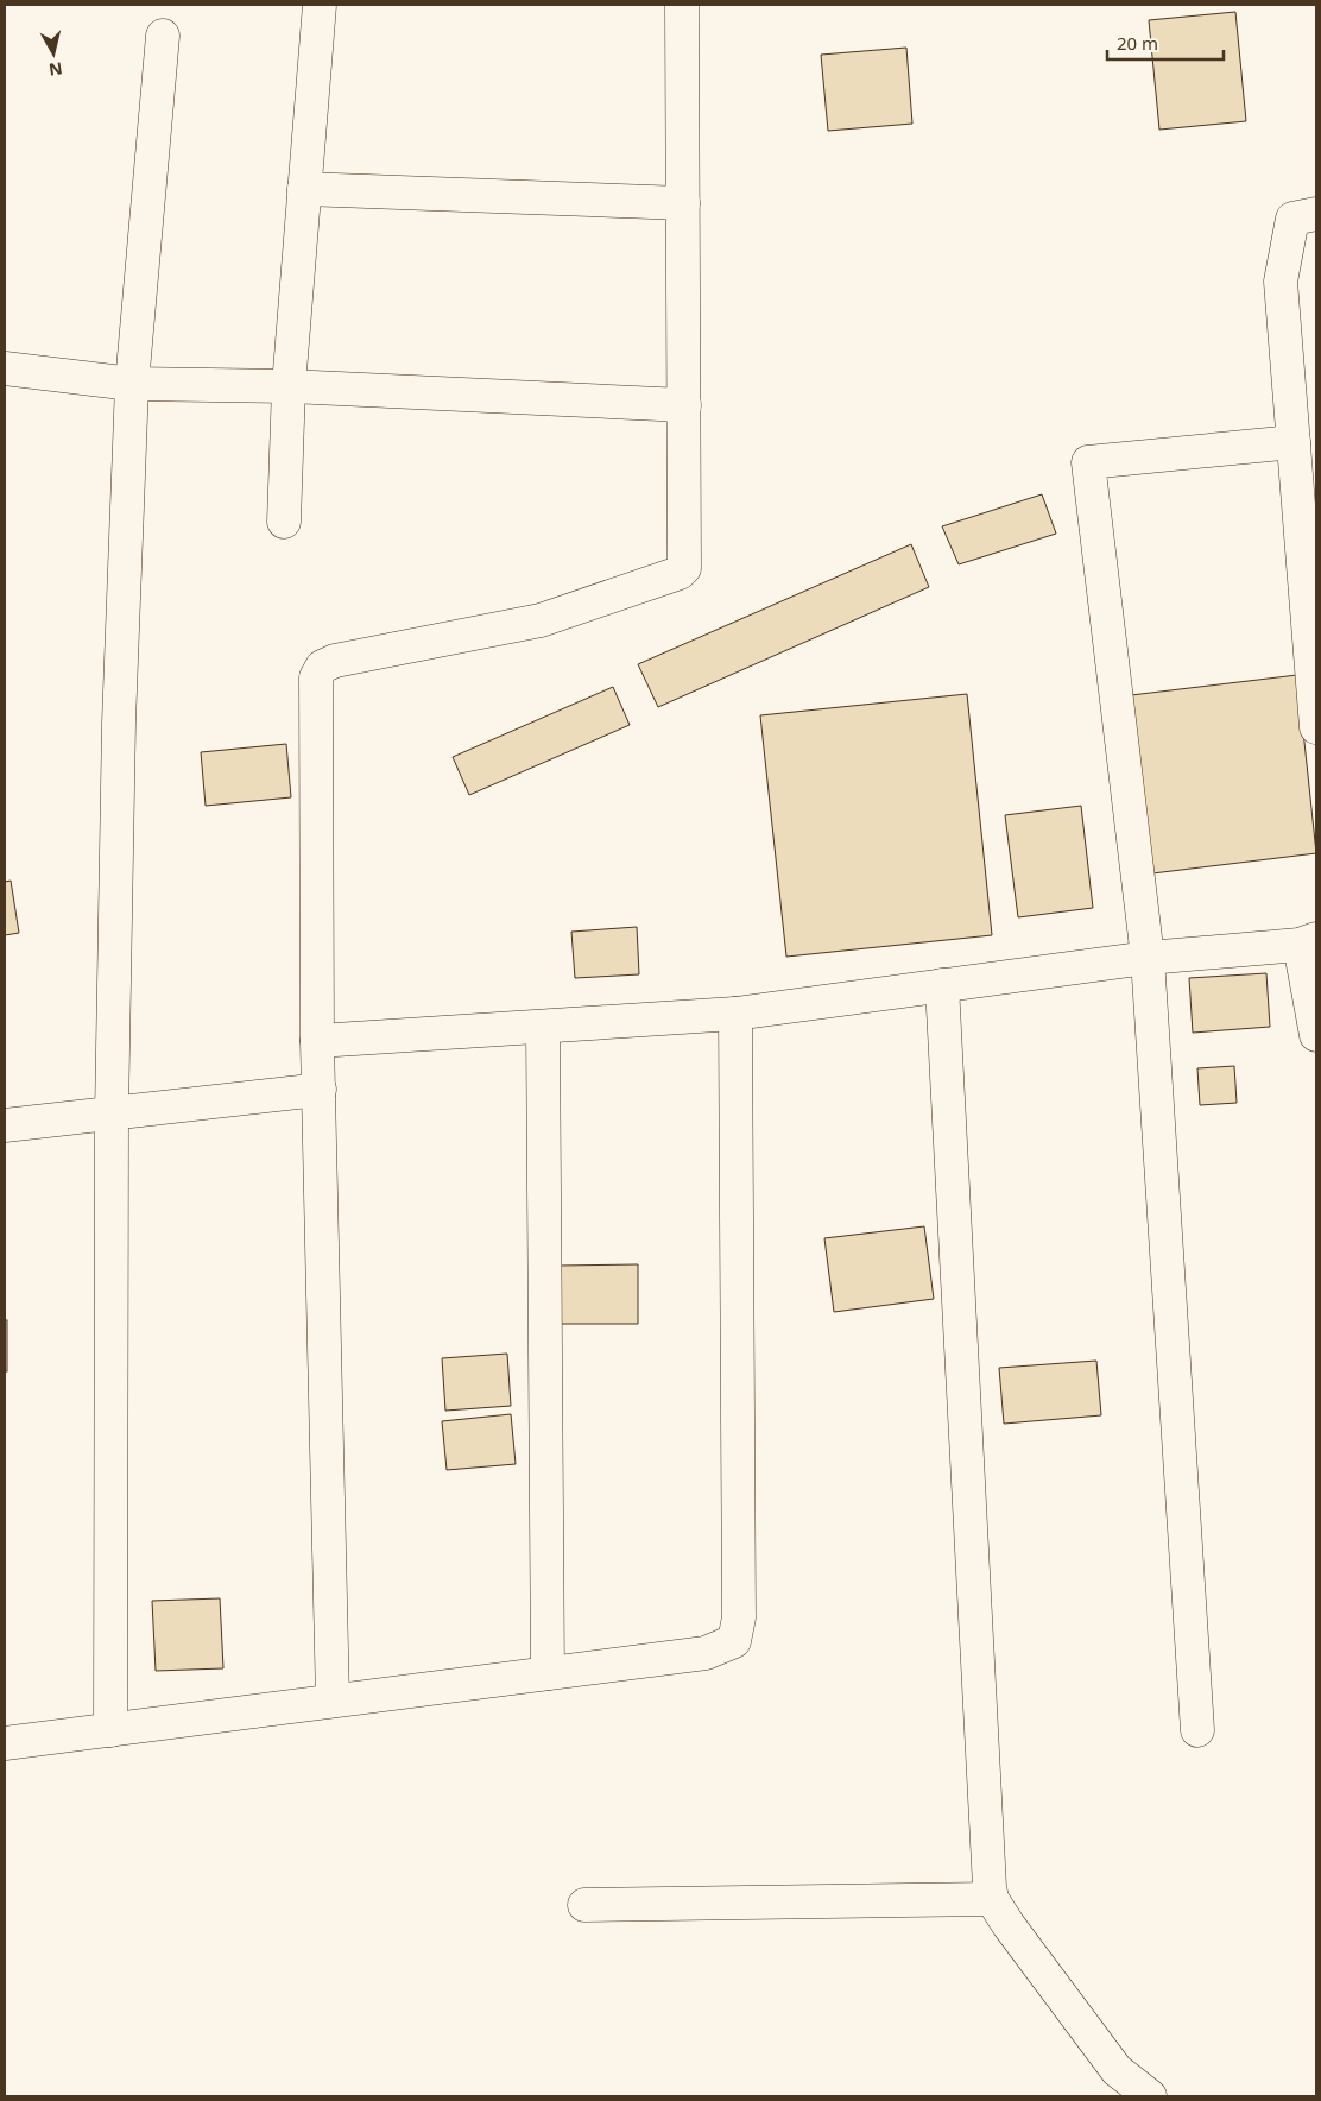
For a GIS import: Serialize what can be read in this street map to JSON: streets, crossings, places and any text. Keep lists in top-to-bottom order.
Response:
{
  "scale_bar": "20 m",
  "north": "bottom"
}
